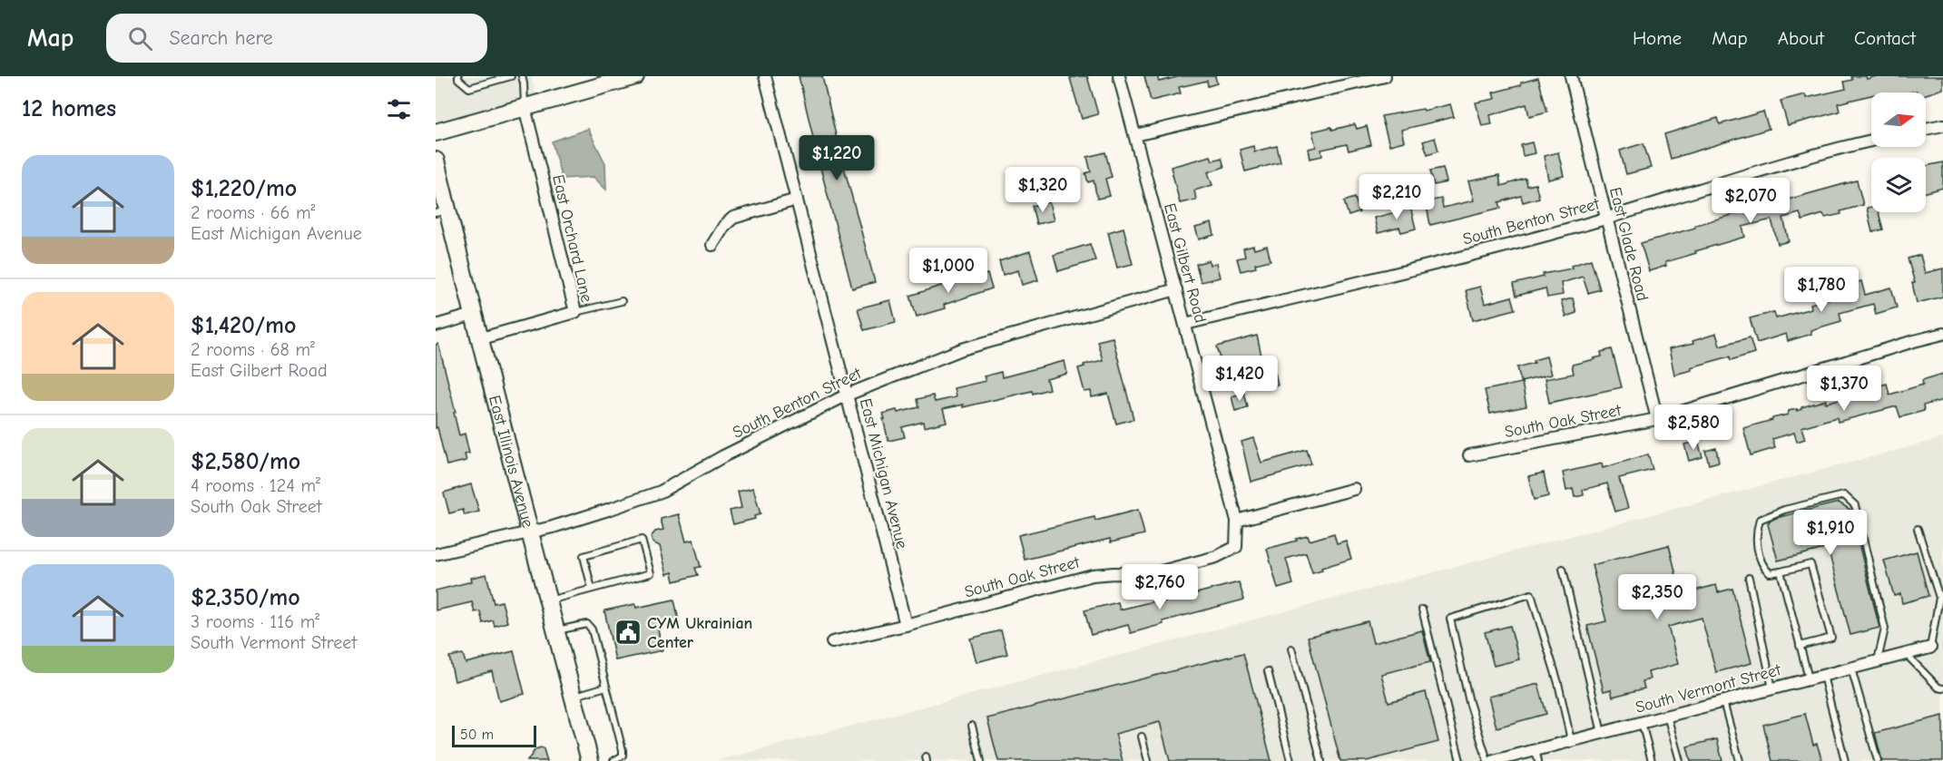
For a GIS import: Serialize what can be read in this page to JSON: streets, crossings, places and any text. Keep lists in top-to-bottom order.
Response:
{
  "streets": {
    "main road": ["East Illinois Avenue"],
    "street": [
      "South Benton Street",
      "East Orchard Lane",
      "East Glade Road",
      "East Gilbert Road",
      "South Oak Street",
      "East Michigan Avenue",
      "South Vermont Street"
    ]
  },
  "crossings": [
    ["South Benton Street", "East Glade Road"],
    ["South Benton Street", "East Gilbert Road"],
    ["South Benton Street", "East Illinois Avenue"],
    ["South Benton Street", "East Michigan Avenue"],
    ["East Orchard Lane", "East Illinois Avenue"],
    ["East Glade Road", "South Oak Street"],
    ["East Gilbert Road", "South Oak Street"],
    ["South Oak Street", "East Michigan Avenue"]
  ],
  "places": {
    "public building": ["CYM Ukrainian Center"]
  },
  "scale_bar": "50 m",
  "north": "right",
  "page": {
    "header": "Map",
    "search": "Search here",
    "nav": [
      "Home",
      "Map",
      "About",
      "Contact"
    ],
    "heading": "12 homes",
    "price": [
      "$1,220",
      "$1,320",
      "$2,210",
      "$2,070",
      "$1,000",
      "$1,780",
      "$1,420",
      "$1,370",
      "$2,580",
      "$1,910",
      "$2,760",
      "$2,350"
    ],
    "list": [
      {
        "name": "$1,220/mo",
        "note": "2 rooms · 66 m² · East Michigan Avenue"
      },
      {
        "name": "$1,420/mo",
        "note": "2 rooms · 68 m² · East Gilbert Road"
      },
      {
        "name": "$2,580/mo",
        "note": "4 rooms · 124 m² · South Oak Street"
      },
      {
        "name": "$2,350/mo",
        "note": "3 rooms · 116 m² · South Vermont Street"
      }
    ],
    "scale": "50 m"
  }
}
